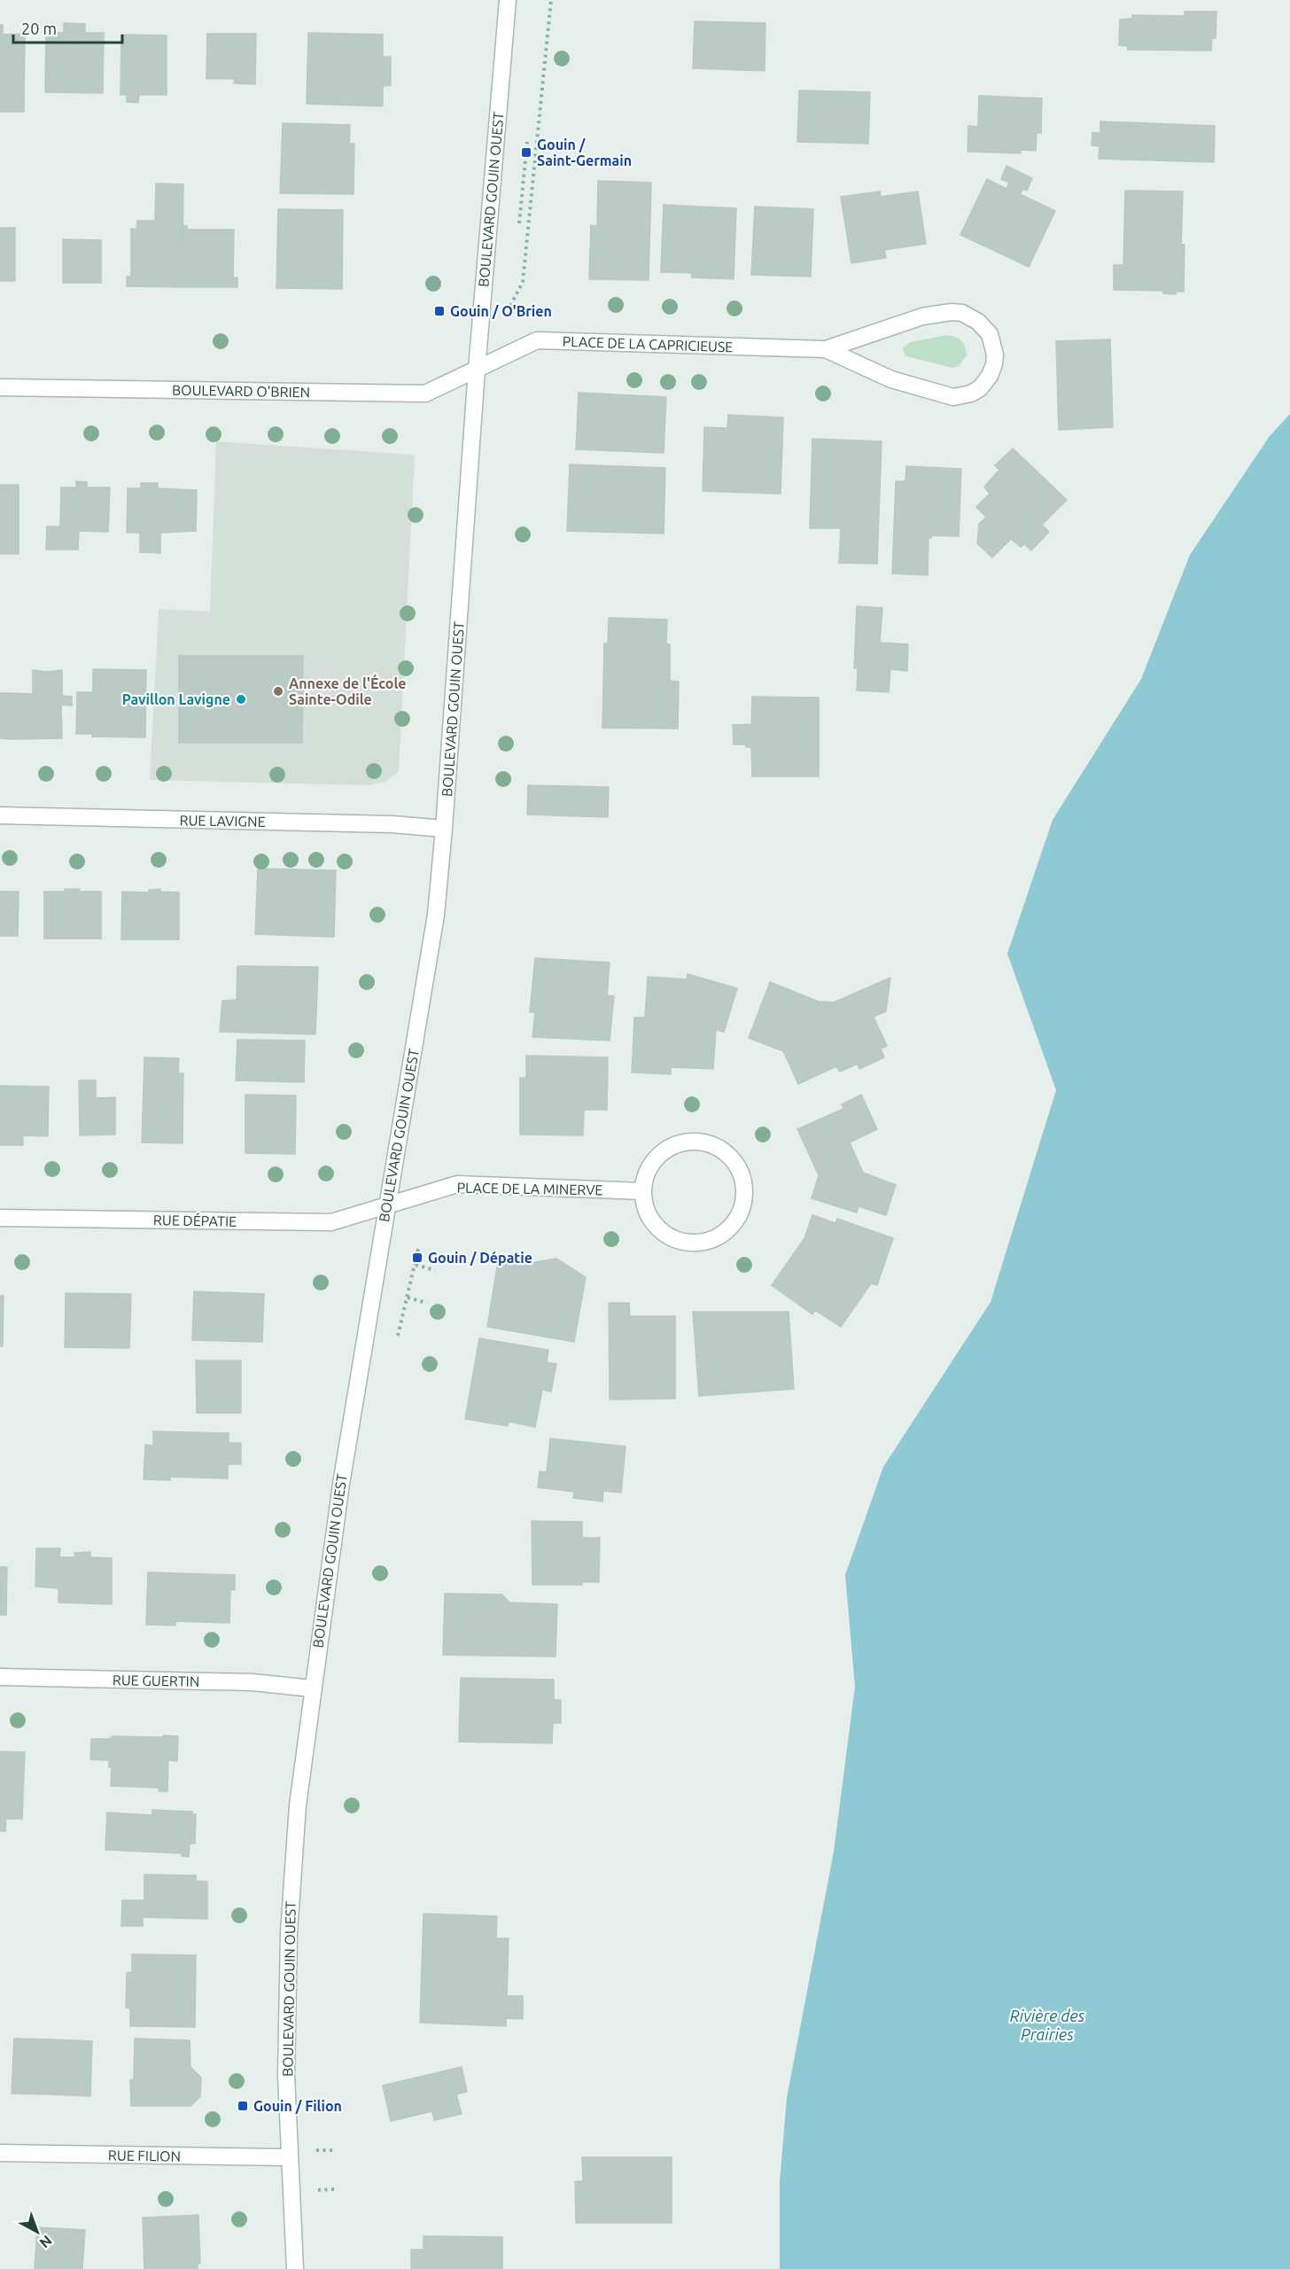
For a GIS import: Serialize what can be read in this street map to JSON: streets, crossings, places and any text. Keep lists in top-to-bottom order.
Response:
{
  "streets": {
    "street": [
      "BOULEVARD GOUIN OUEST",
      "PLACE DE LA CAPRICIEUSE",
      "BOULEVARD O'BRIEN",
      "RUE LAVIGNE",
      "PLACE DE LA MINERVE",
      "RUE DÉPATIE",
      "RUE GUERTIN",
      "RUE FILION"
    ]
  },
  "crossings": [
    ["BOULEVARD GOUIN OUEST", "PLACE DE LA CAPRICIEUSE"],
    ["BOULEVARD GOUIN OUEST", "BOULEVARD O'BRIEN"],
    ["BOULEVARD GOUIN OUEST", "RUE LAVIGNE"],
    ["BOULEVARD GOUIN OUEST", "PLACE DE LA MINERVE"],
    ["BOULEVARD GOUIN OUEST", "RUE DÉPATIE"],
    ["BOULEVARD GOUIN OUEST", "RUE GUERTIN"],
    ["BOULEVARD GOUIN OUEST", "RUE FILION"],
    ["PLACE DE LA CAPRICIEUSE", "BOULEVARD O'BRIEN"],
    ["PLACE DE LA MINERVE", "RUE DÉPATIE"]
  ],
  "water": ["Rivière des Prairies"],
  "places": {
    "transit": [
      "Gouin / Saint-Germain",
      "Gouin / O'Brien",
      "Gouin / Dépatie",
      "Gouin / Filion"
    ],
    "other": ["Annexe de l'École Sainte-Odile", "Pavillon Lavigne"]
  },
  "scale_bar": "20 m",
  "north": "bottom right"
}
